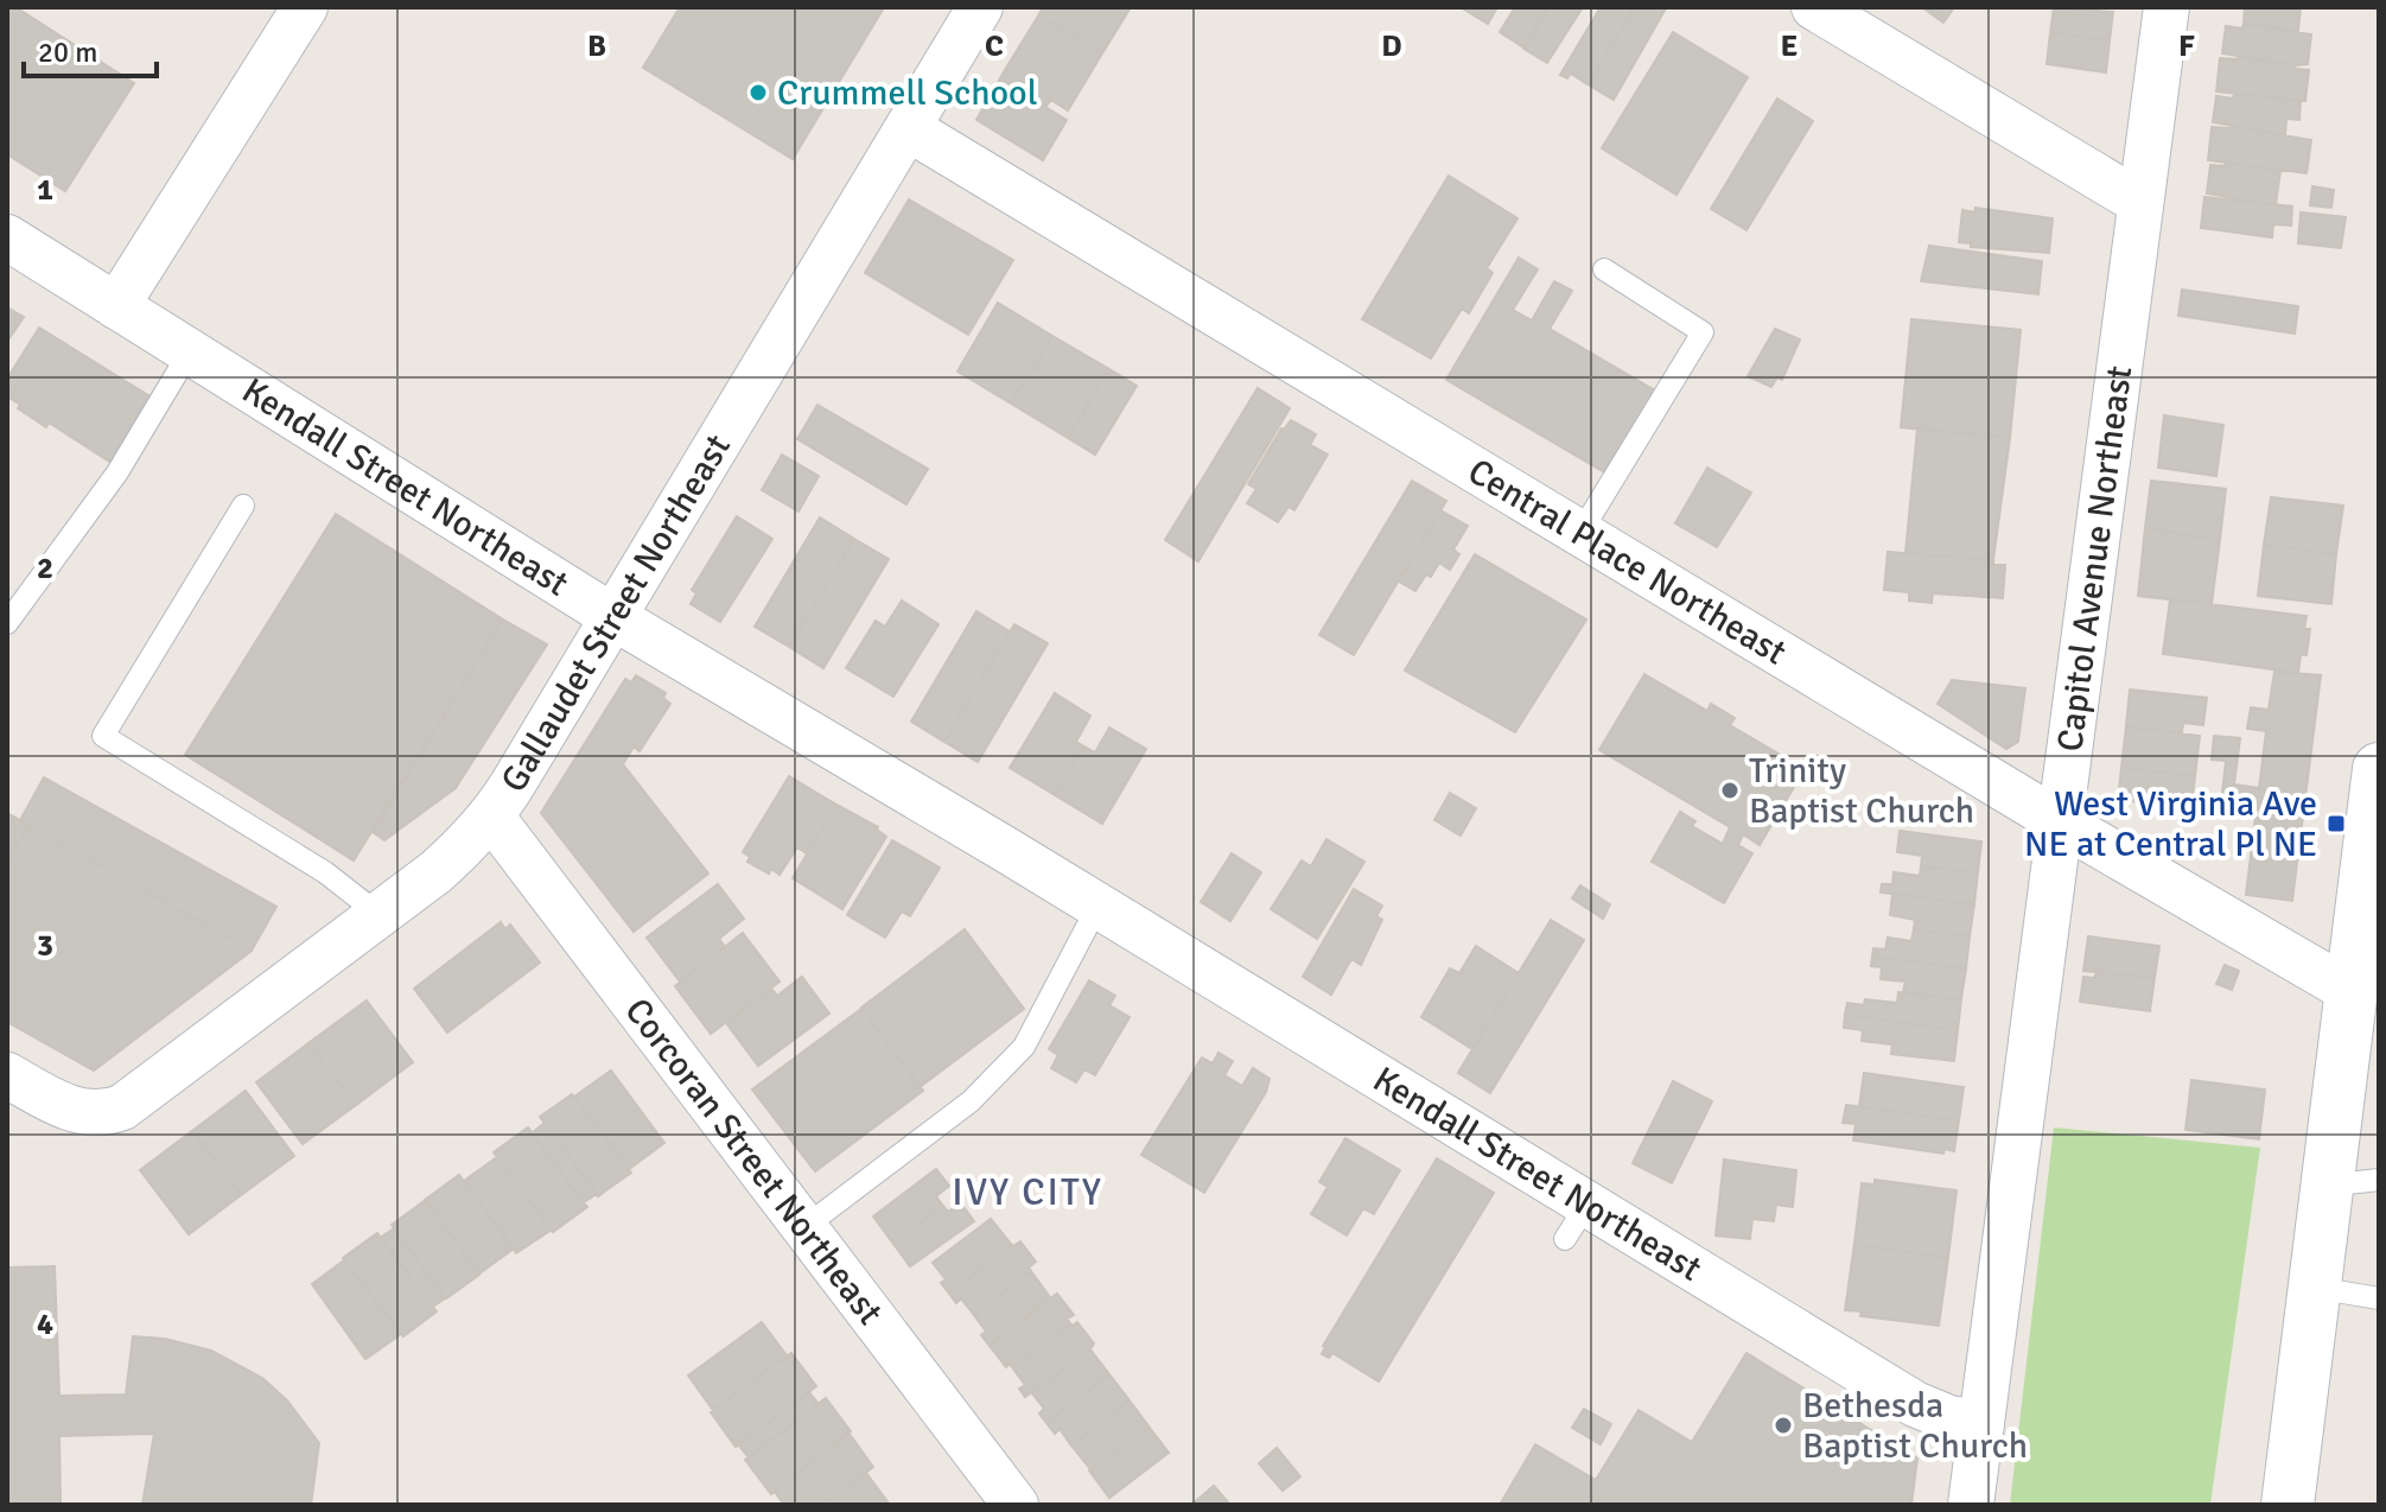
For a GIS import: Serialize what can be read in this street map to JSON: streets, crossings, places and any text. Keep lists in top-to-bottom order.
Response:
{
  "streets": {
    "street": [
      "Kendall Street Northeast",
      "Capitol Avenue Northeast",
      "Central Place Northeast",
      "Gallaudet Street Northeast",
      "Corcoran Street Northeast"
    ]
  },
  "crossings": [
    ["Kendall Street Northeast", "Capitol Avenue Northeast"],
    ["Kendall Street Northeast", "Gallaudet Street Northeast"],
    ["Capitol Avenue Northeast", "Central Place Northeast"],
    ["Central Place Northeast", "Gallaudet Street Northeast"],
    ["Gallaudet Street Northeast", "Corcoran Street Northeast"]
  ],
  "districts": ["IVY CITY"],
  "places": {
    "other": ["Crummell School", "Trinity Baptist Church", "Bethesda Baptist Church"],
    "transit": ["West Virginia Ave NE at Central Pl NE"]
  },
  "scale_bar": "20 m",
  "grid": {
    "columns": [
      "B",
      "C",
      "D",
      "E",
      "F"
    ],
    "rows": [
      "1",
      "2",
      "3",
      "4"
    ]
  }
}
